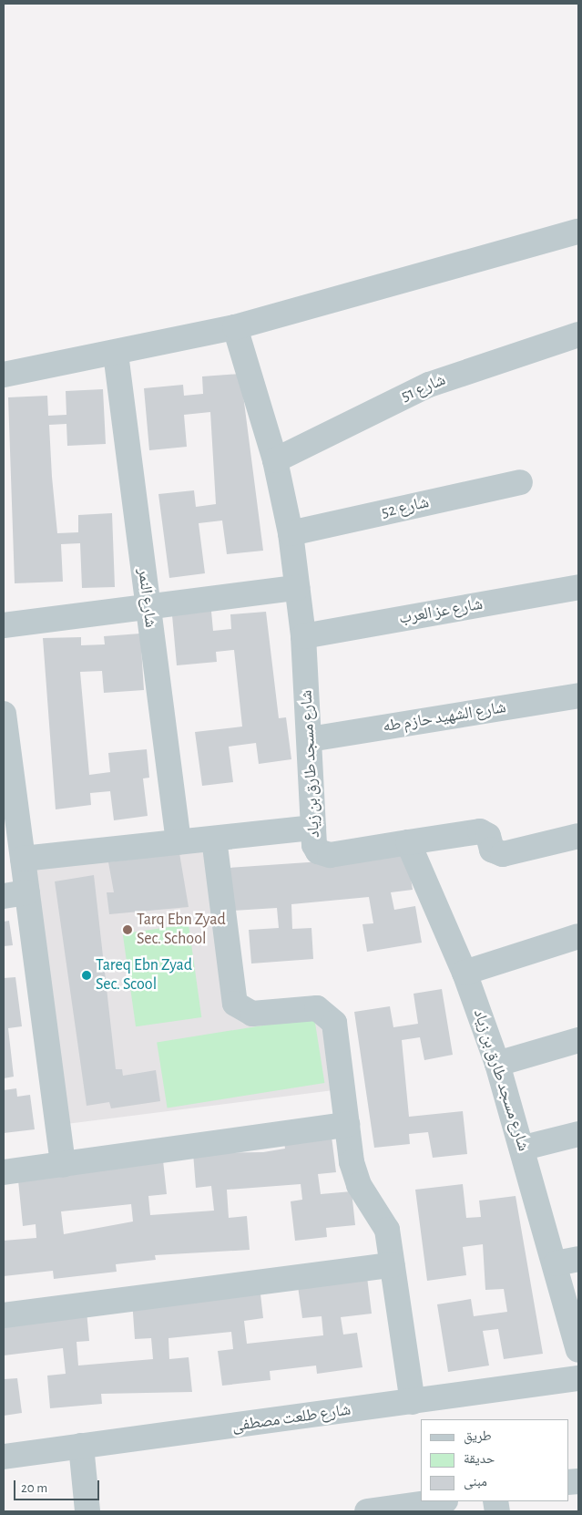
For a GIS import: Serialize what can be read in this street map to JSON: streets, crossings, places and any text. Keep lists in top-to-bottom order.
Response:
{
  "streets": {
    "street": [
      "شارع 51",
      "شارع 52",
      "شارع النمر",
      "شارع عز العرب",
      "شارع الشهيد حازم طه",
      "شارع مسجد طارق بن زياد",
      "شارع طلعت مصطفى"
    ]
  },
  "crossings": [
    ["شارع 51", "شارع مسجد طارق بن زياد"],
    ["شارع 52", "شارع مسجد طارق بن زياد"],
    ["شارع عز العرب", "شارع مسجد طارق بن زياد"],
    ["شارع الشهيد حازم طه", "شارع مسجد طارق بن زياد"]
  ],
  "places": ["Tarq Ebn Zyad Sec. School", "Tareq Ebn Zyad Sec. Scool"],
  "legend": ["طريق", "حديقة", "مبنى"],
  "scale_bar": "20 m"
}
